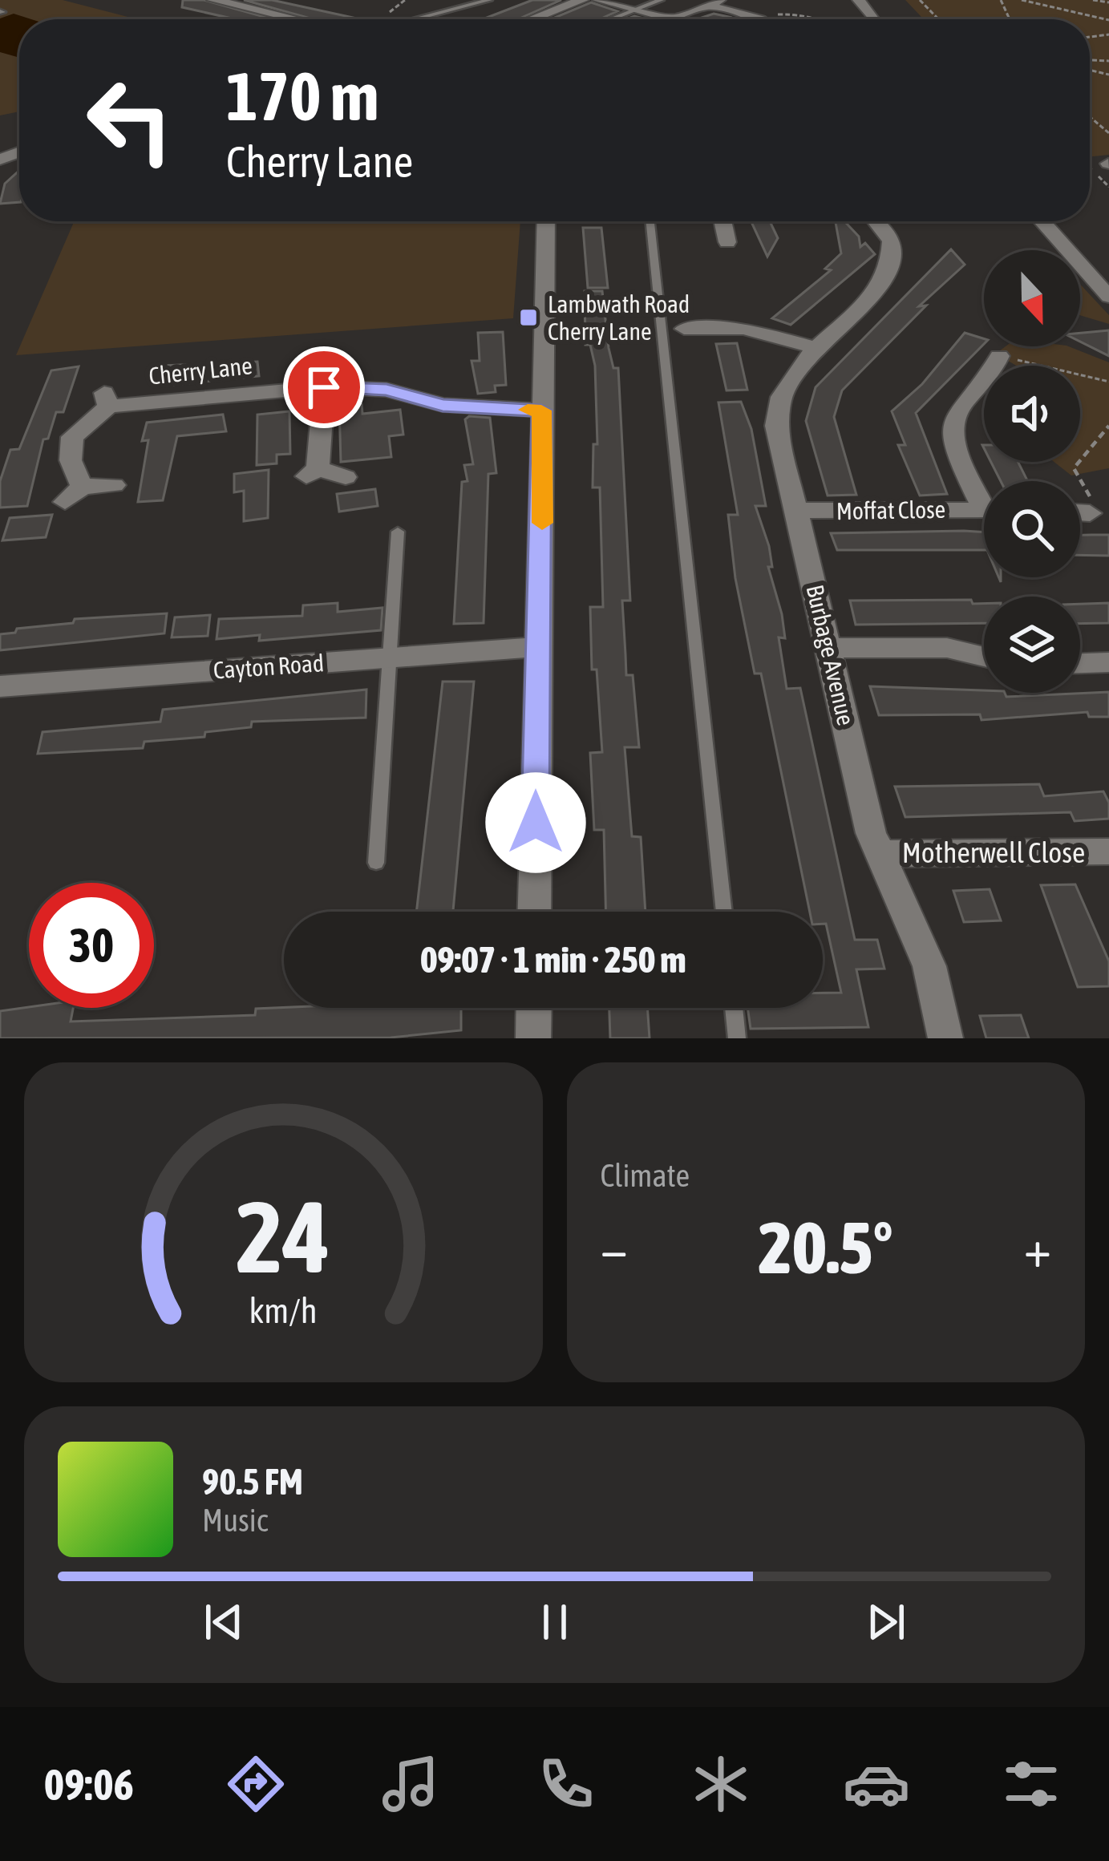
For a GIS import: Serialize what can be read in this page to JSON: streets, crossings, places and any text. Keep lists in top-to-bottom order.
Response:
{
  "streets": {
    "street": [
      "Cherry Lane",
      "Moffat Close",
      "Burbage Avenue",
      "Cayton Road",
      "Motherwell Close"
    ]
  },
  "crossings": [
    ["Moffat Close", "Burbage Avenue"],
    ["Burbage Avenue", "Motherwell Close"]
  ],
  "places": {
    "transit": ["Lambwath Road Cherry Lane"]
  },
  "north": "bottom",
  "page": {
    "turn": ["170 m", "Cherry Lane"],
    "limit": "30",
    "trip": "09:07 · 1 min · 250 m",
    "tile": "Climate",
    "heat": ["−", "20.5°", "+"],
    "song": ["90.5 FM", "Music"],
    "tabs": "09:06",
    "gauge": ["24", "km/h"]
  }
}
